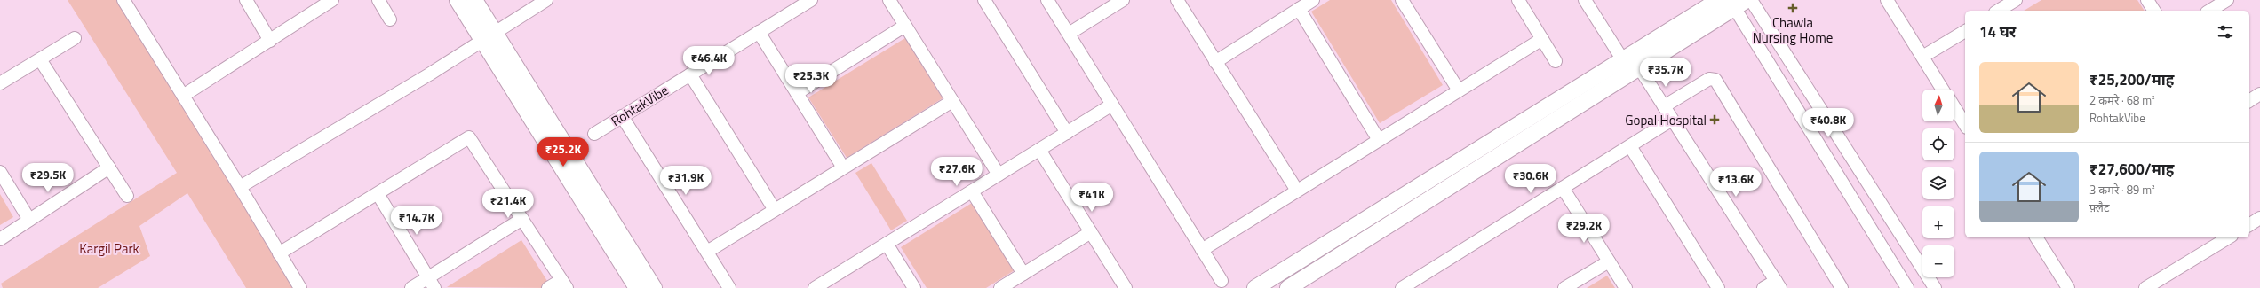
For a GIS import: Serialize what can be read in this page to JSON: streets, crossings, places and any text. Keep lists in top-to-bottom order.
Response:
{
  "streets": {
    "street": ["RohtakVibe"]
  },
  "parks": ["Kargil Park"],
  "places": {
    "health": ["Chawla Nursing Home", "Gopal Hospital"]
  },
  "north": "top",
  "page": {
    "heading": "14 घर",
    "price": [
      "₹46.4K",
      "₹35.7K",
      "₹25.3K",
      "₹40.8K",
      "₹25.2K",
      "₹27.6K",
      "₹29.5K",
      "₹30.6K",
      "₹31.9K",
      "₹13.6K",
      "₹41K",
      "₹21.4K",
      "₹14.7K",
      "₹29.2K"
    ],
    "list": [
      {
        "name": "₹25,200/माह",
        "note": "2 कमरे · 68 m² · RohtakVibe"
      },
      {
        "name": "₹27,600/माह",
        "note": "3 कमरे · 89 m² · फ़्लैट"
      }
    ],
    "map_buttons": ["+", "−"]
  }
}
